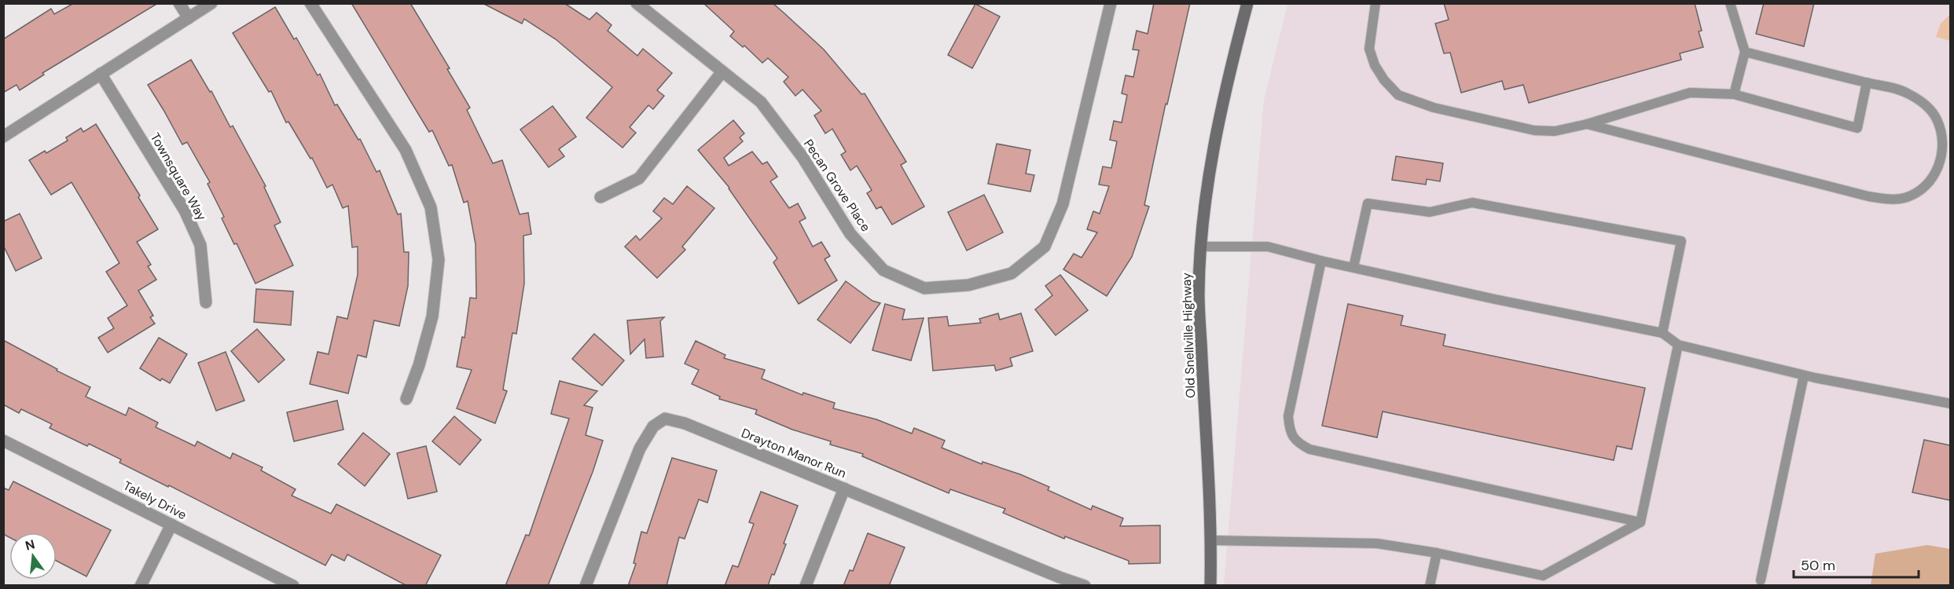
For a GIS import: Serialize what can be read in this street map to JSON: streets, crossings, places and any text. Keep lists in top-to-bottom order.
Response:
{
  "streets": {
    "street": [
      "Townsquare Way",
      "Pecan Grove Place",
      "Old Snellville Highway",
      "Drayton Manor Run",
      "Takely Drive"
    ]
  },
  "scale_bar": "50 m",
  "north": "top"
}
